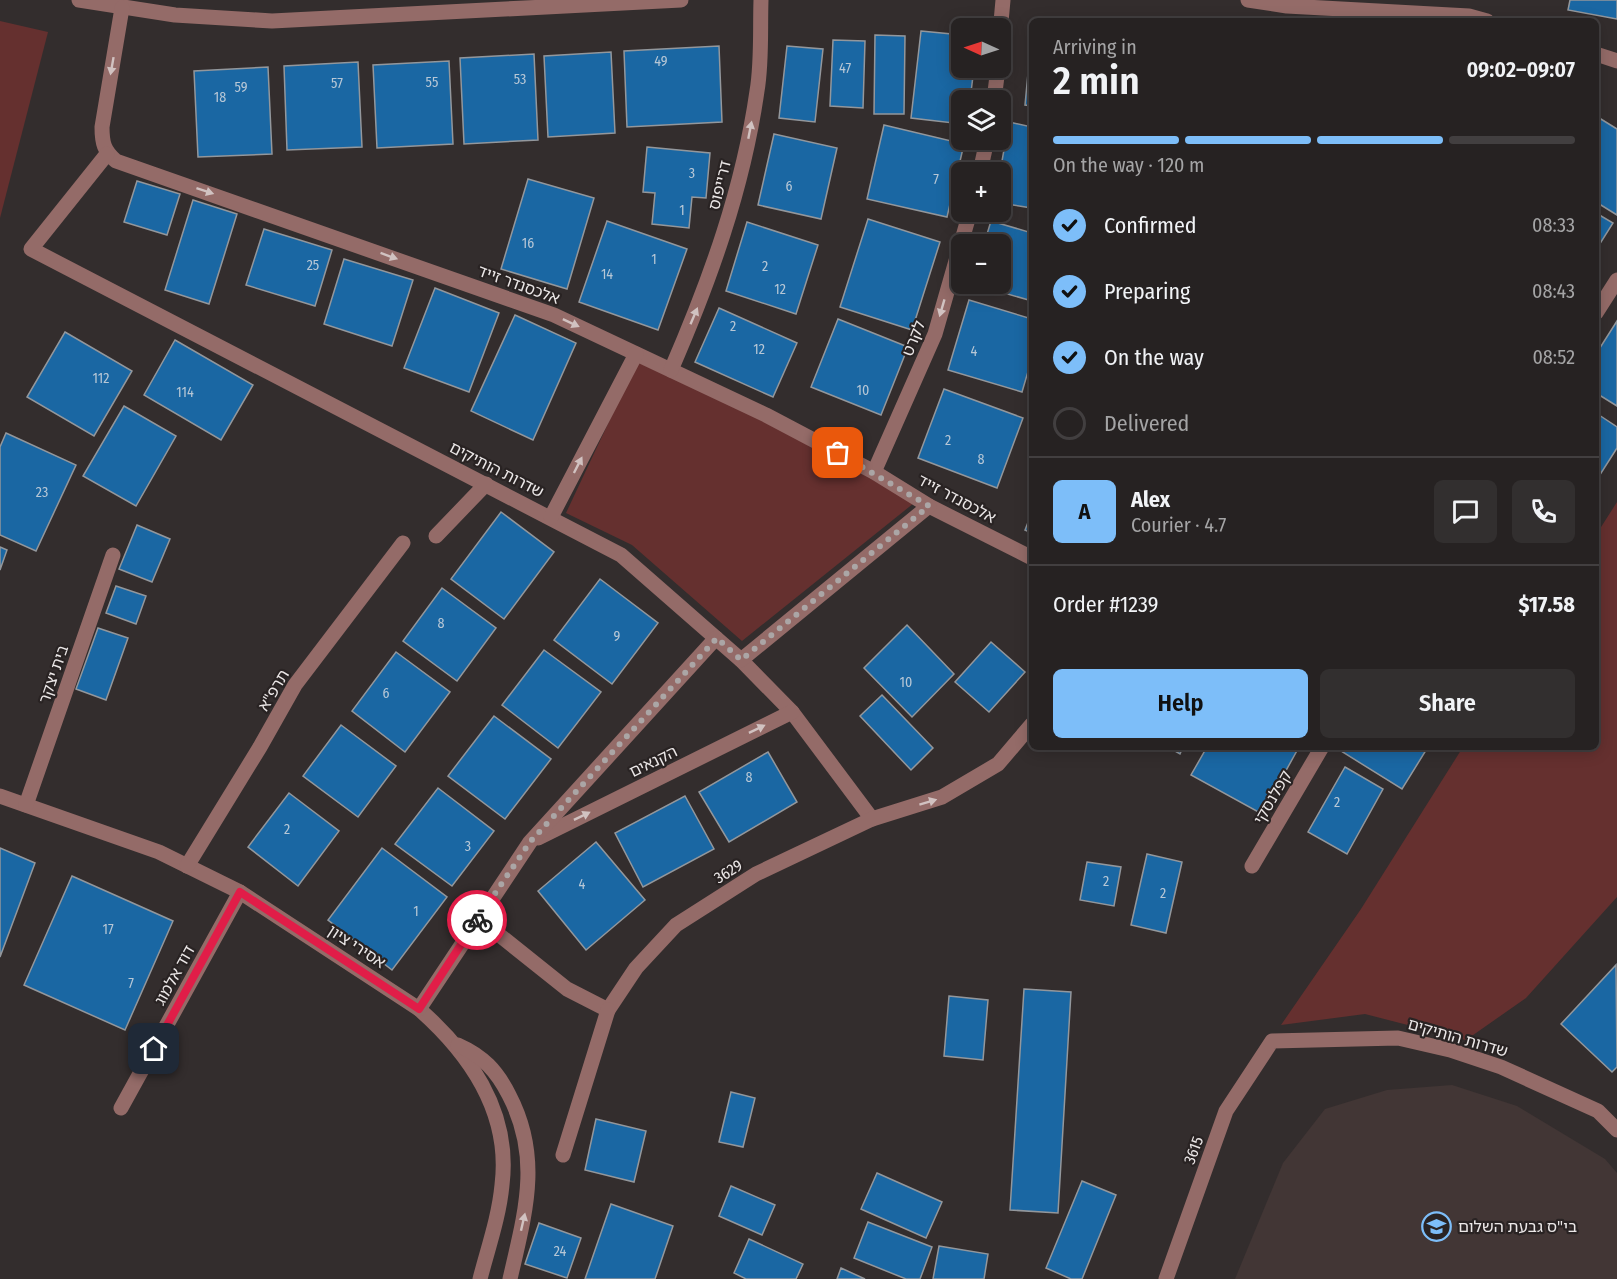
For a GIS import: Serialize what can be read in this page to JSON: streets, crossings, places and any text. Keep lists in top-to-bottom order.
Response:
{
  "streets": {
    "street": [
      "דרייפוס",
      "אלכסנדר זייד",
      "לקרט",
      "שדרות הותיקים",
      "בית יצקר",
      "תרפ\"א",
      "הקנאים",
      "קפלנסקי",
      "3629",
      "אסירי ציון",
      "דוד אלמוג",
      "3615"
    ]
  },
  "crossings": [
    ["דרייפוס", "אלכסנדר זייד"],
    ["אלכסנדר זייד", "לקרט"],
    ["אלכסנדר זייד", "שדרות הותיקים"],
    ["שדרות הותיקים", "הקנאים"],
    ["שדרות הותיקים", "3629"],
    ["שדרות הותיקים", "3615"],
    ["בית יצקר", "אסירי ציון"],
    ["תרפ\"א", "אסירי ציון"],
    ["הקנאים", "אסירי ציון"],
    ["אסירי ציון", "דוד אלמוג"]
  ],
  "one_way": ["דרייפוס", "אלכסנדר זייד", "לקרט"],
  "places": {
    "school or university": ["בי\"ס גבעת השלום"]
  },
  "house_numbers": [
    "49",
    "47",
    "53",
    "55",
    "57",
    "59",
    "18",
    "3",
    "7",
    "6",
    "1",
    "16",
    "1",
    "25",
    "2",
    "14",
    "12",
    "2",
    "12",
    "4",
    "112",
    "10",
    "114",
    "2",
    "8",
    "23",
    "8",
    "9",
    "10",
    "6",
    "8",
    "2",
    "2",
    "3",
    "2",
    "4",
    "2",
    "1",
    "17",
    "7",
    "24"
  ],
  "north": "left",
  "page": {
    "map_buttons": ["+", "−"],
    "heading": ["2 min", "Arriving in", "09:02–09:07"],
    "panel": [
      "Alex",
      "Courier · 4.7",
      "Order #1239",
      "$17.58"
    ],
    "bar": "On the way · 120 m",
    "list": [
      ["Confirmed", "08:33"],
      ["Preparing", "08:43"],
      ["On the way", "08:52"],
      "Delivered"
    ],
    "round": "A",
    "buttons": ["Help", "Share"]
  }
}
